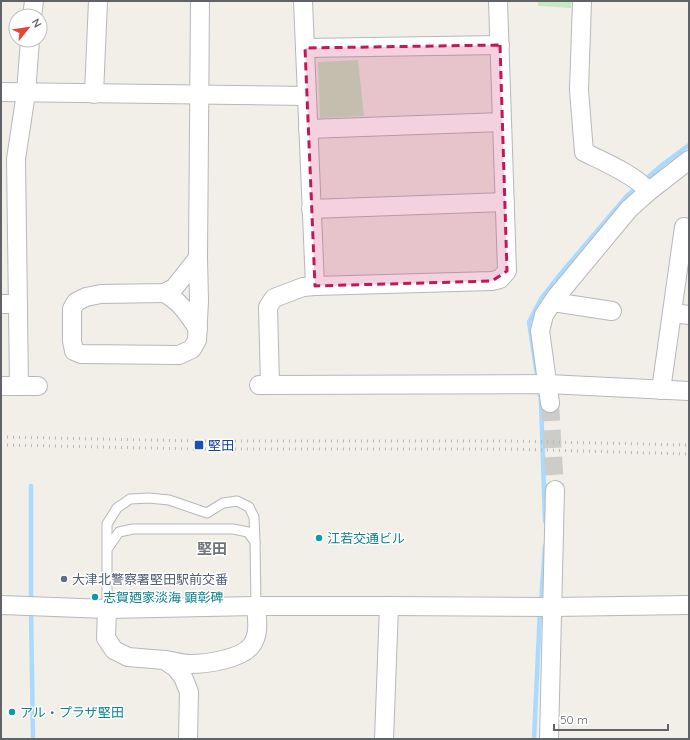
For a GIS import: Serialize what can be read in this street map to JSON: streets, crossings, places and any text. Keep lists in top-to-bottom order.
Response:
{
  "districts": ["堅田"],
  "places": {
    "transit": ["堅田"],
    "other": [
      "江若交通ビル",
      "大津北警察署堅田駅前交番",
      "志賀廼家淡海 顕彰碑",
      "アル・プラザ堅田"
    ]
  },
  "scale_bar": "50 m",
  "north": "top right"
}
